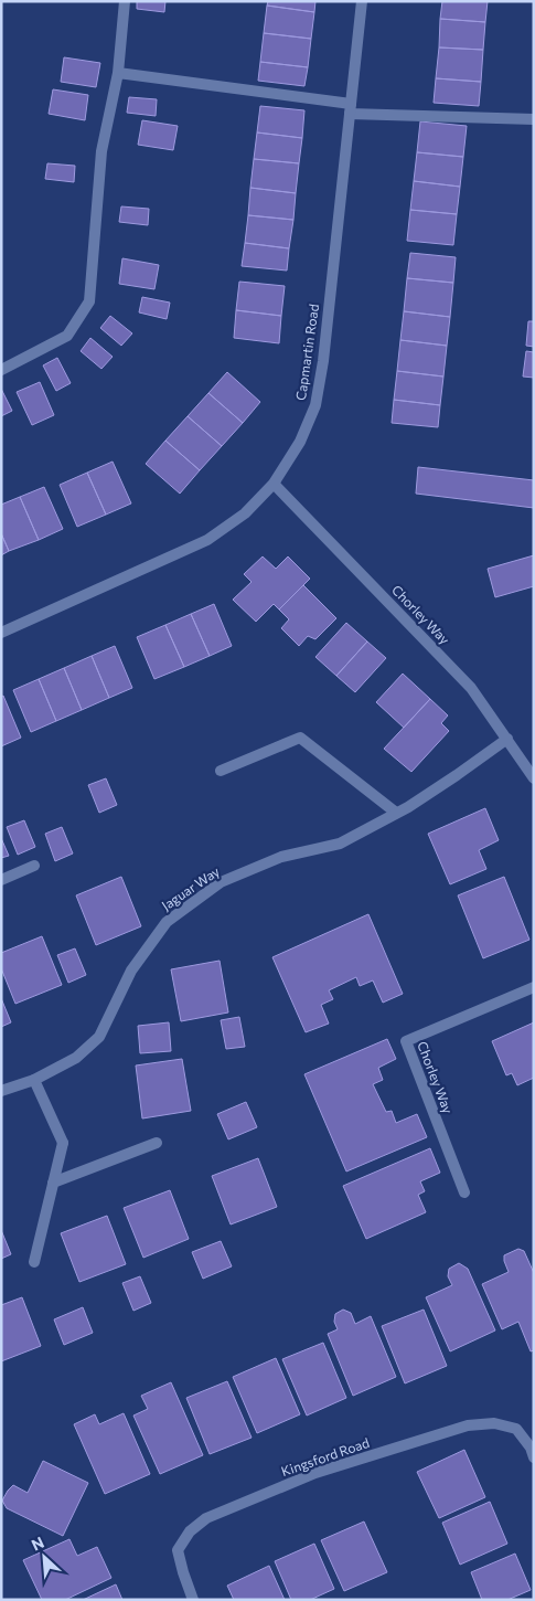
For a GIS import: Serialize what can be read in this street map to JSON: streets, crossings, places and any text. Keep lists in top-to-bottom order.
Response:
{
  "streets": {
    "street": [
      "Capmartin Road",
      "Chorley Way",
      "Jaguar Way",
      "Kingsford Road"
    ]
  },
  "crossings": [
    ["Capmartin Road", "Chorley Way"],
    ["Chorley Way", "Jaguar Way"]
  ],
  "north": "top left"
}
